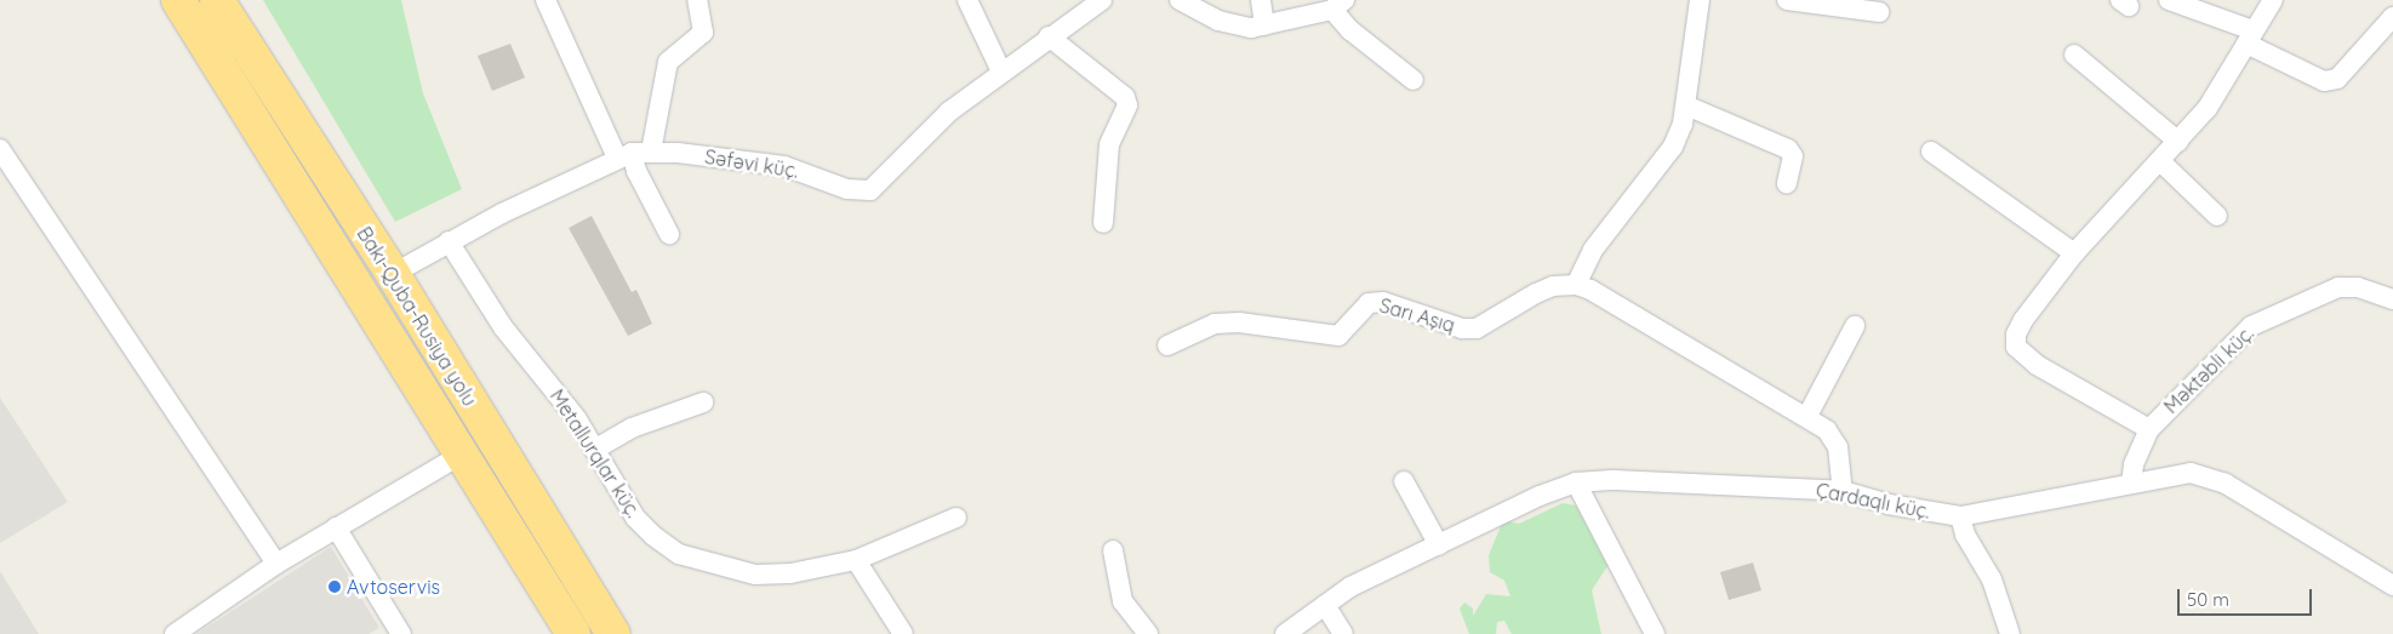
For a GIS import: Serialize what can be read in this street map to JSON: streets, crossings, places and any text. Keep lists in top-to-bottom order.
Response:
{
  "streets": {
    "highway": ["Bakı-Quba-Rusiya yolu"],
    "street": [
      "Səfəvi küç.",
      "Sarı Aşıq",
      "Məktəbli küç.",
      "Metallurqlar küç.",
      "Çardaqlı küç."
    ]
  },
  "crossings": [
    ["Məktəbli küç.", "Çardaqlı küç."]
  ],
  "places": ["Avtoservis"],
  "scale_bar": "50 m"
}
